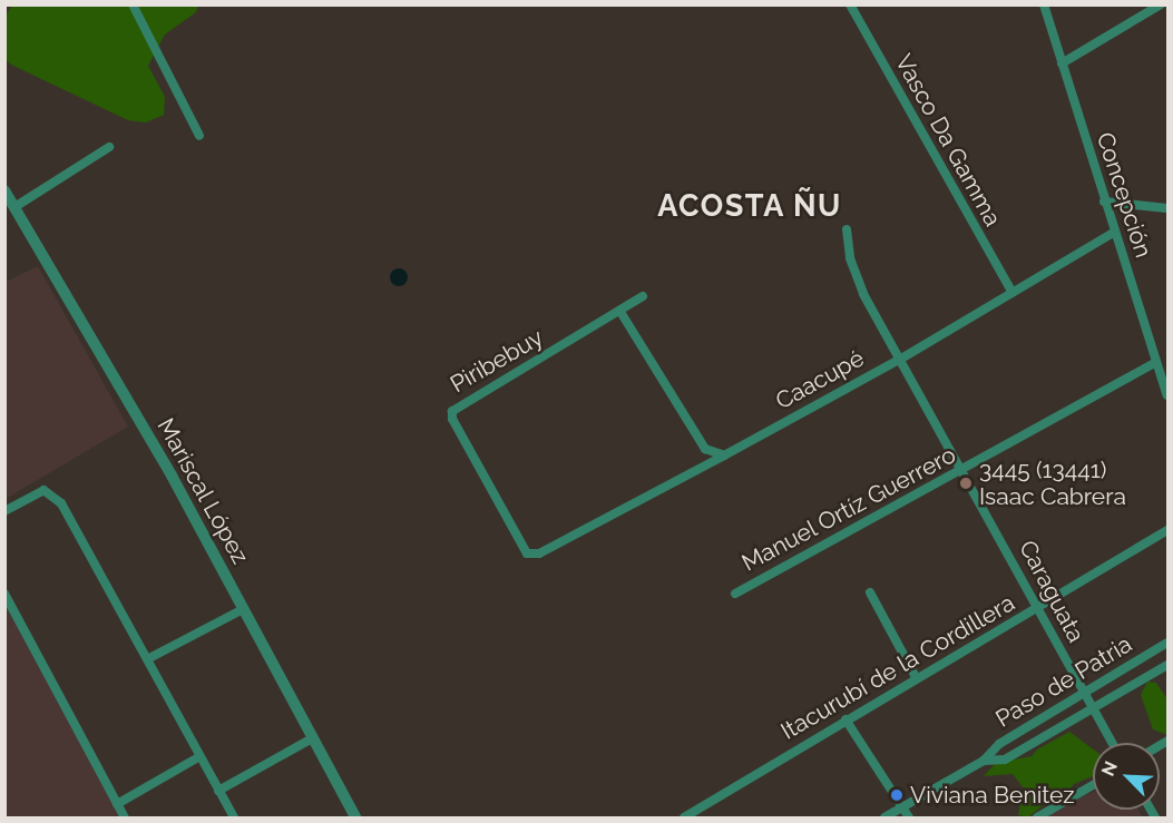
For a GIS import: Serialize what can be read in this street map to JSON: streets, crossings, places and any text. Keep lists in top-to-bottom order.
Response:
{
  "streets": {
    "street": [
      "Vasco Da Gamma",
      "Concepción",
      "Piribebuy",
      "Caacupé",
      "Mariscal López",
      "Manuel Ortíz Guerrero",
      "Caraguata",
      "Itacurubí de la Cordillera",
      "Paso de Patria"
    ]
  },
  "crossings": [
    ["Vasco Da Gamma", "Caacupé"],
    ["Concepción", "Caacupé"],
    ["Concepción", "Manuel Ortíz Guerrero"],
    ["Piribebuy", "Caacupé"],
    ["Caacupé", "Caraguata"],
    ["Manuel Ortíz Guerrero", "Caraguata"],
    ["Caraguata", "Itacurubí de la Cordillera"],
    ["Caraguata", "Paso de Patria"]
  ],
  "districts": ["ACOSTA ÑU"],
  "places": ["3445 (13441) Isaac Cabrera", "Viviana Benitez"],
  "north": "top left"
}
